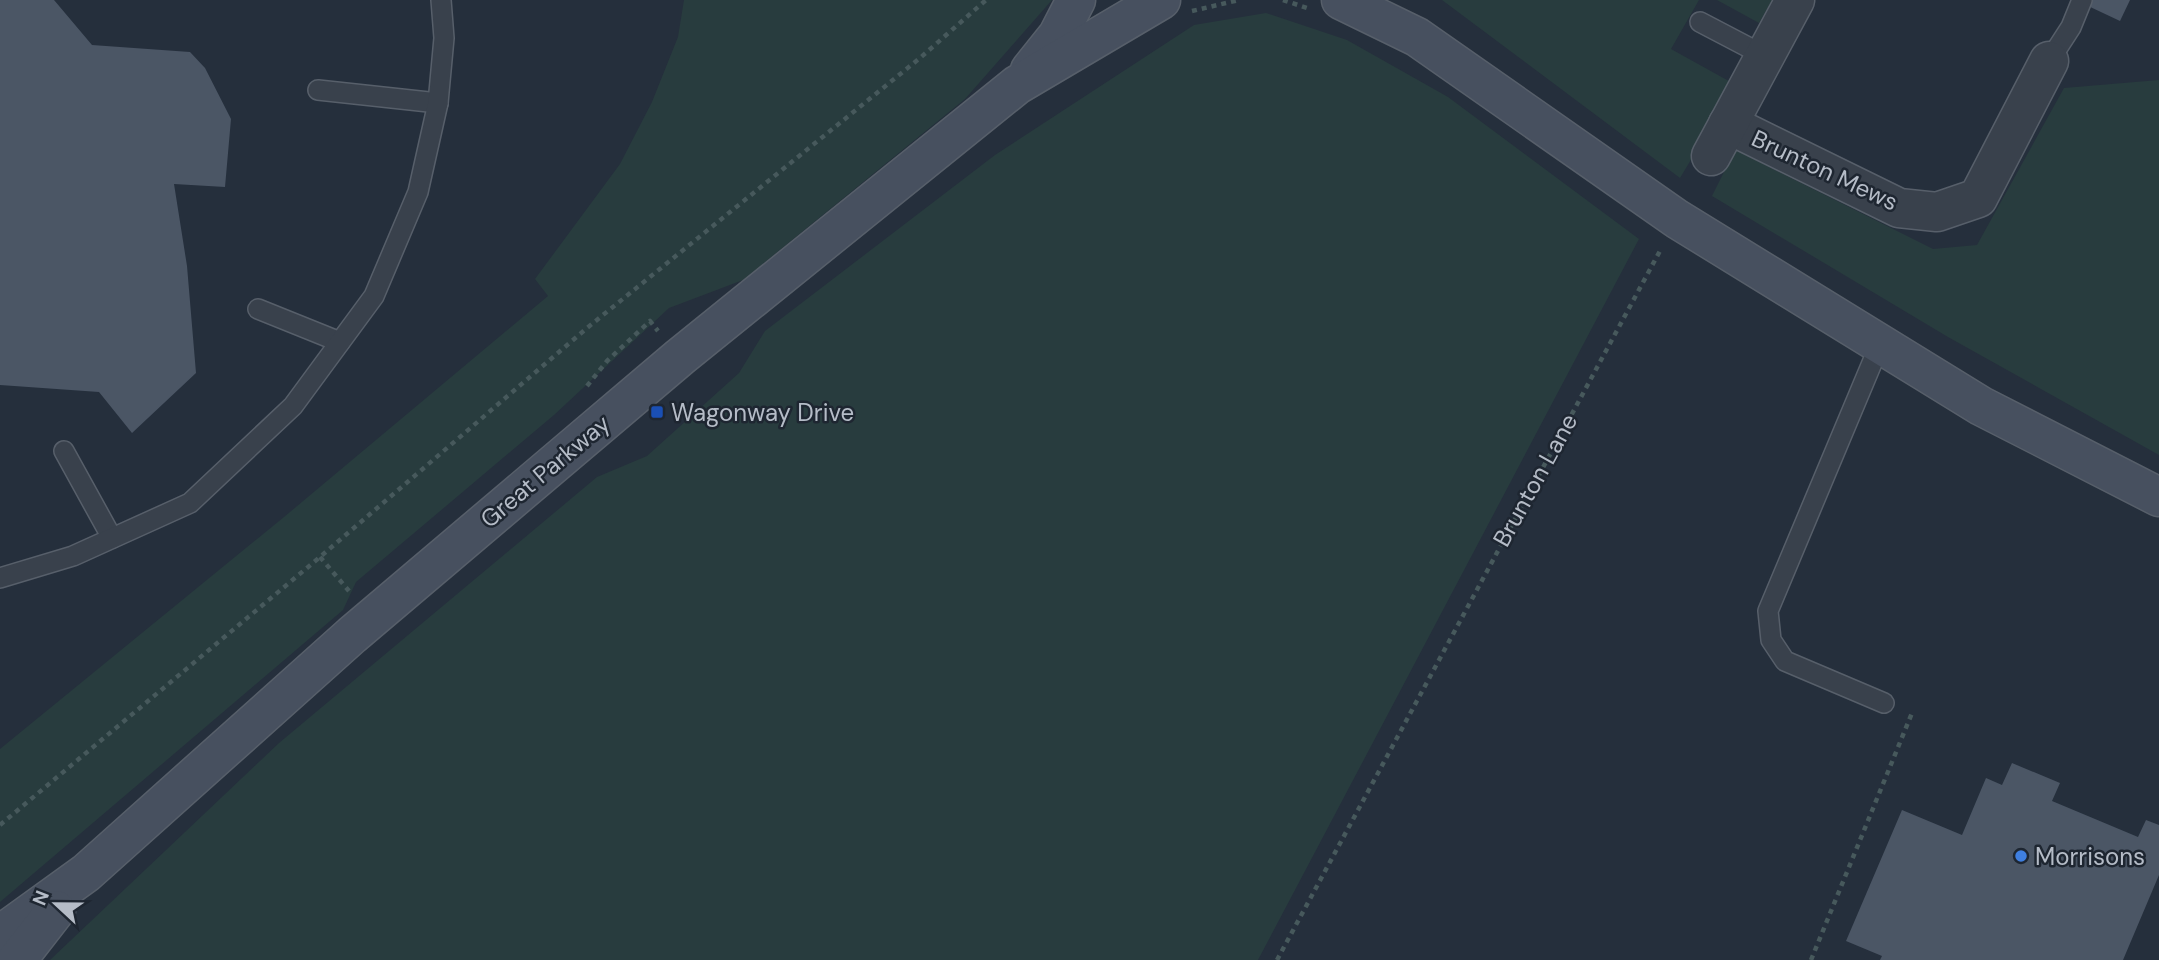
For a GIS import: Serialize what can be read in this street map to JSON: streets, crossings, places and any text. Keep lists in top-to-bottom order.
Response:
{
  "streets": {
    "street": ["Brunton Mews", "Great Parkway"],
    "path": ["Brunton Lane"]
  },
  "places": {
    "transit": ["Wagonway Drive"],
    "other": ["Morrisons"]
  },
  "north": "left"
}
